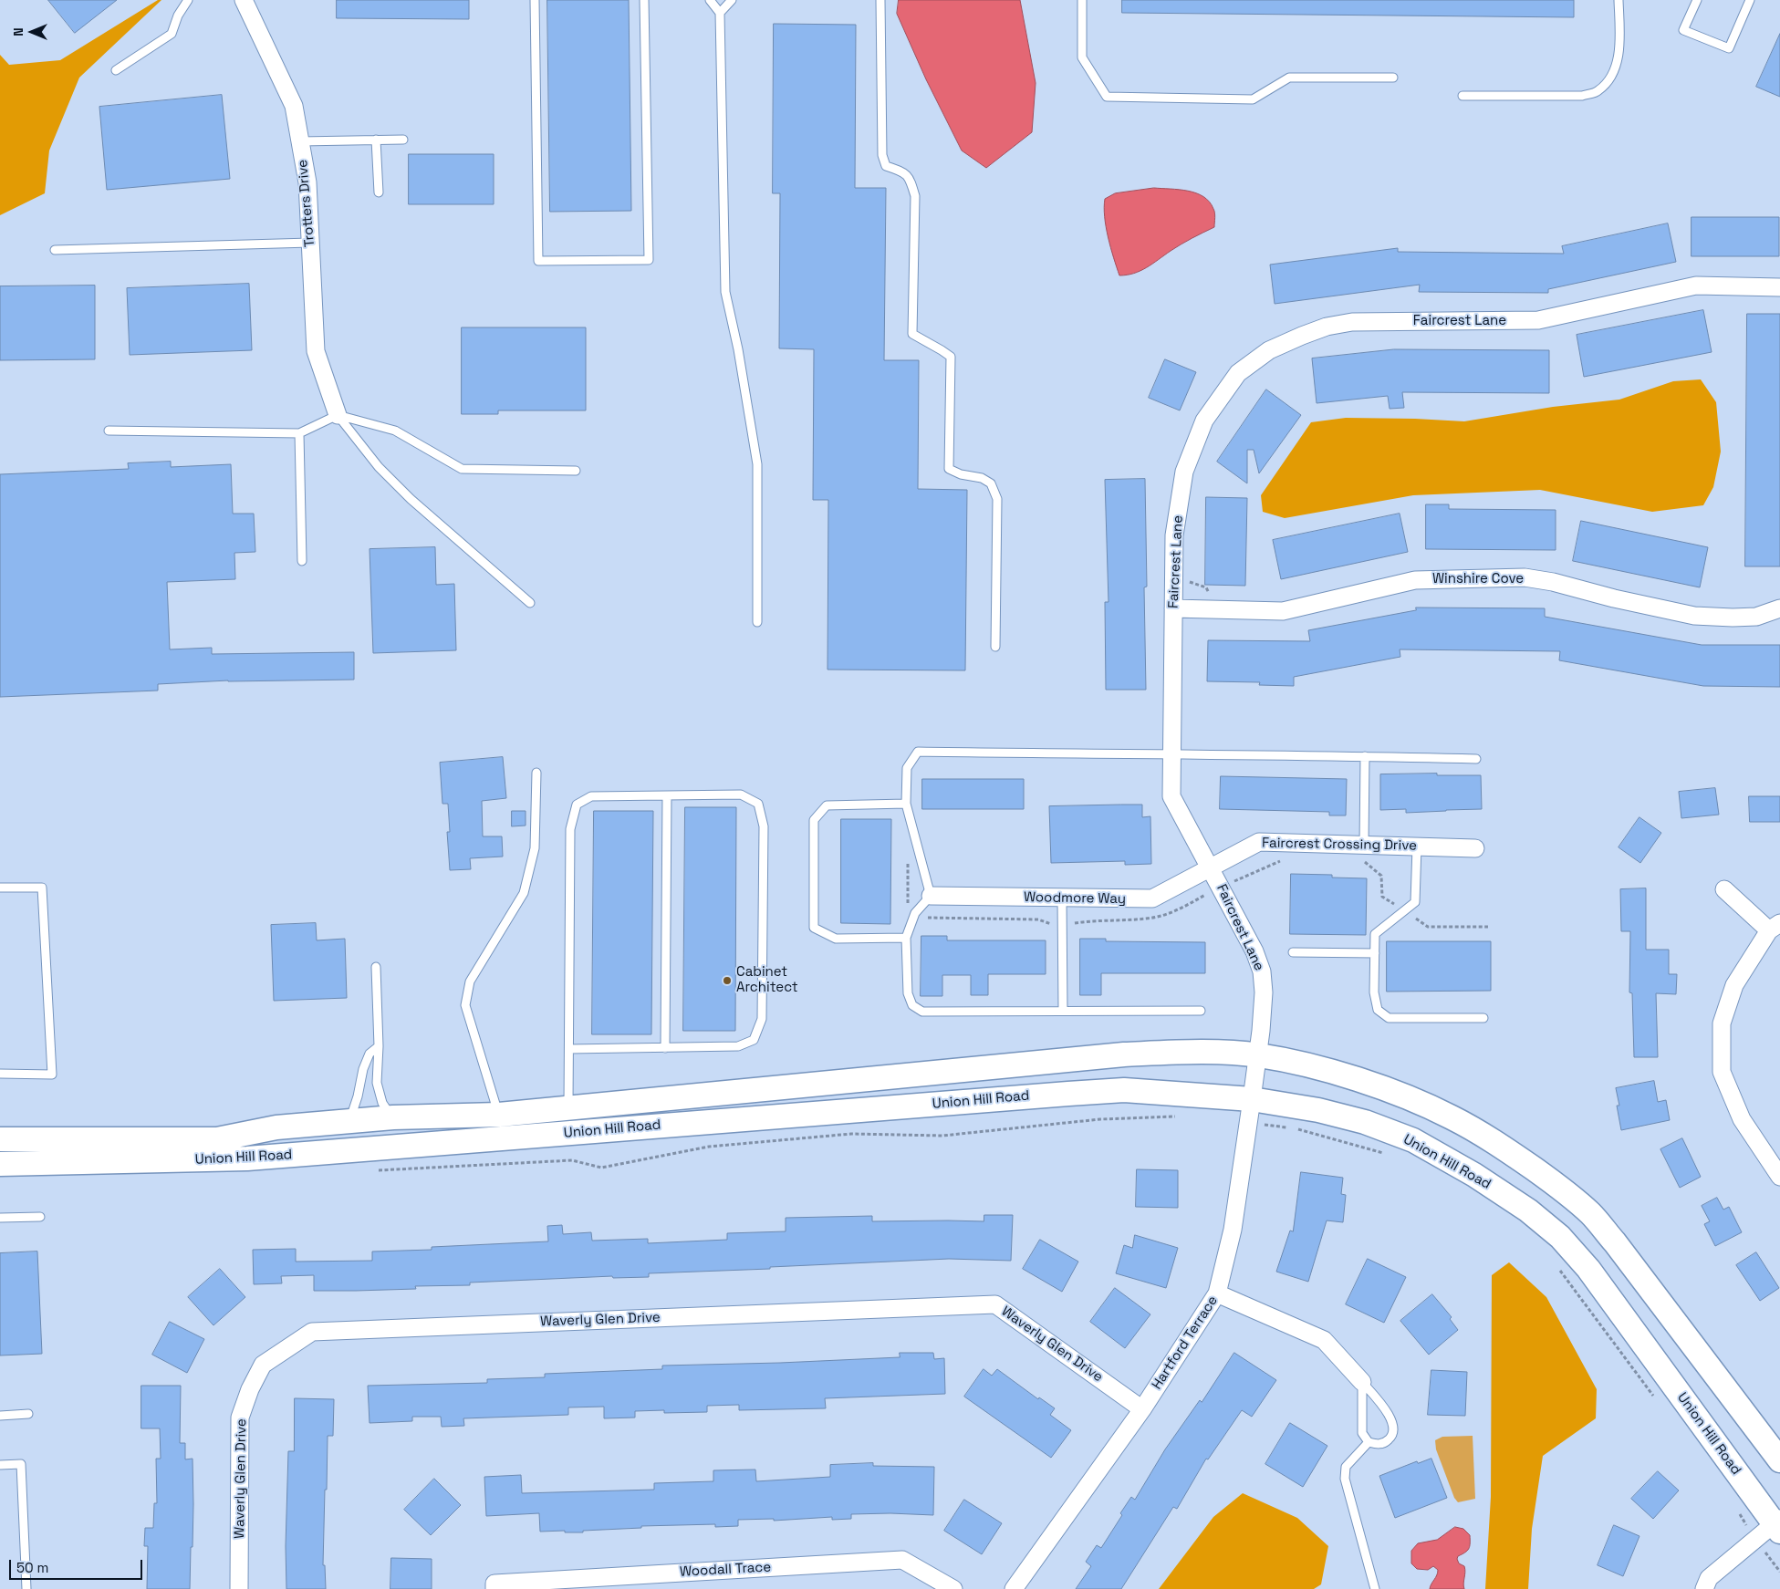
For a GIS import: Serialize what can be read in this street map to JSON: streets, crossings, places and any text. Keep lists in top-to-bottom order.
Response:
{
  "streets": {
    "street": [
      "Trotters Drive",
      "Faircrest Lane",
      "Winshire Cove",
      "Faircrest Crossing Drive",
      "Woodmore Way",
      "Union Hill Road",
      "Waverly Glen Drive",
      "Hartford Terrace",
      "Woodall Trace"
    ]
  },
  "crossings": [
    ["Faircrest Lane", "Winshire Cove"],
    ["Faircrest Lane", "Faircrest Crossing Drive"],
    ["Faircrest Lane", "Woodmore Way"],
    ["Faircrest Lane", "Union Hill Road"],
    ["Faircrest Lane", "Hartford Terrace"],
    ["Faircrest Crossing Drive", "Woodmore Way"],
    ["Union Hill Road", "Hartford Terrace"],
    ["Waverly Glen Drive", "Hartford Terrace"]
  ],
  "places": ["Cabinet Architect"],
  "scale_bar": "50 m",
  "north": "left"
}
